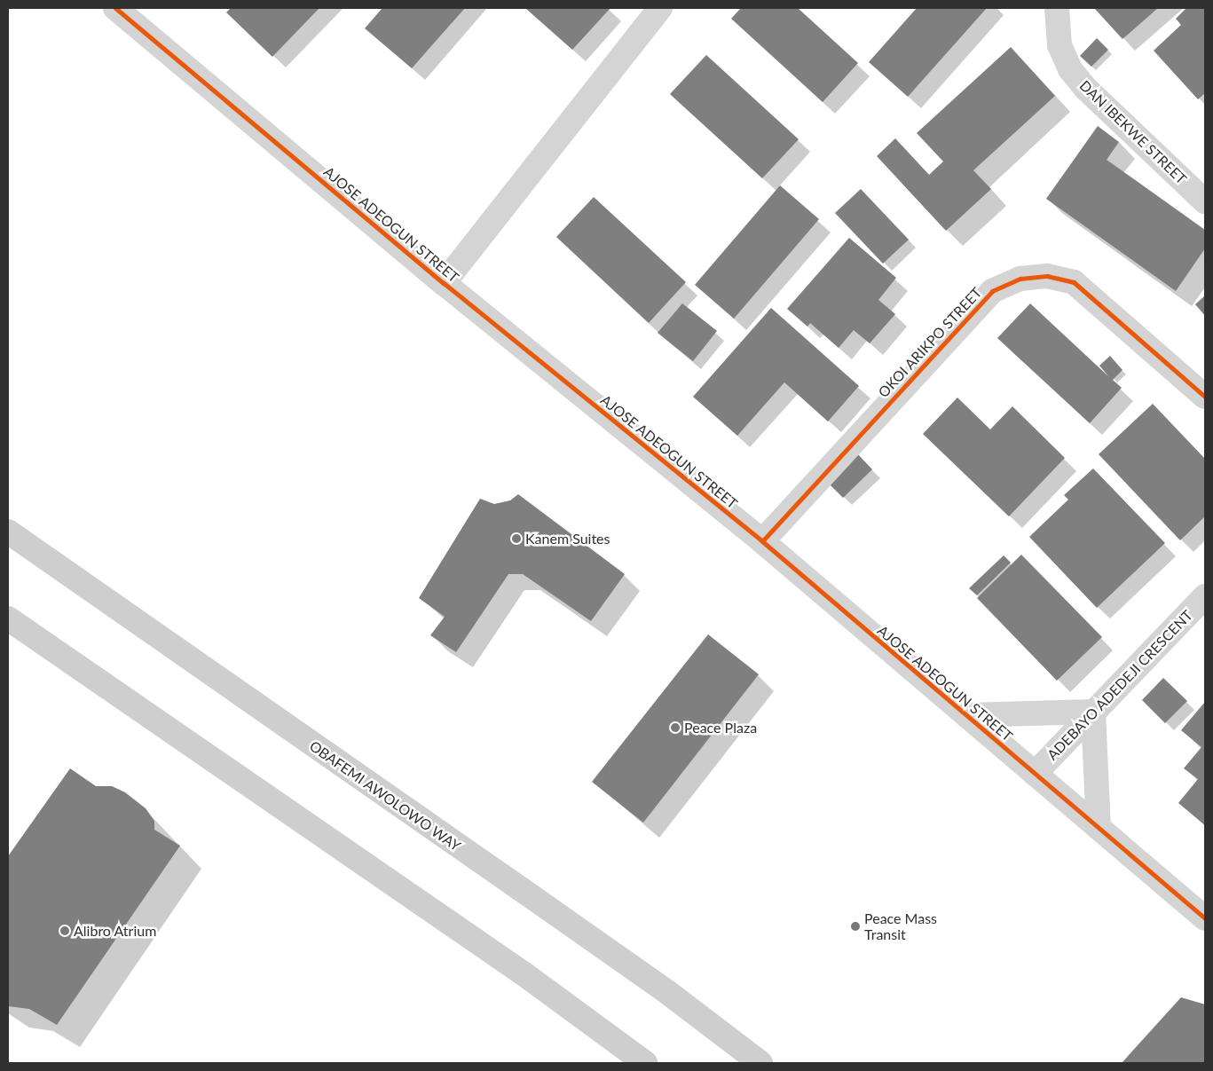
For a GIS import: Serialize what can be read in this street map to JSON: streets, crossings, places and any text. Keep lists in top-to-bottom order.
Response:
{
  "streets": {
    "main road": ["OBAFEMI AWOLOWO WAY"],
    "street": [
      "DAN IBEKWE STREET",
      "AJOSE ADEOGUN STREET",
      "OKOI ARIKPO STREET",
      "ADEBAYO ADEDEJI CRESCENT"
    ]
  },
  "crossings": [
    ["AJOSE ADEOGUN STREET", "OKOI ARIKPO STREET"],
    ["AJOSE ADEOGUN STREET", "ADEBAYO ADEDEJI CRESCENT"]
  ],
  "places": [
    "Kanem Suites",
    "Peace Plaza",
    "Peace Mass Transit",
    "Alibro Atrium"
  ]
}
